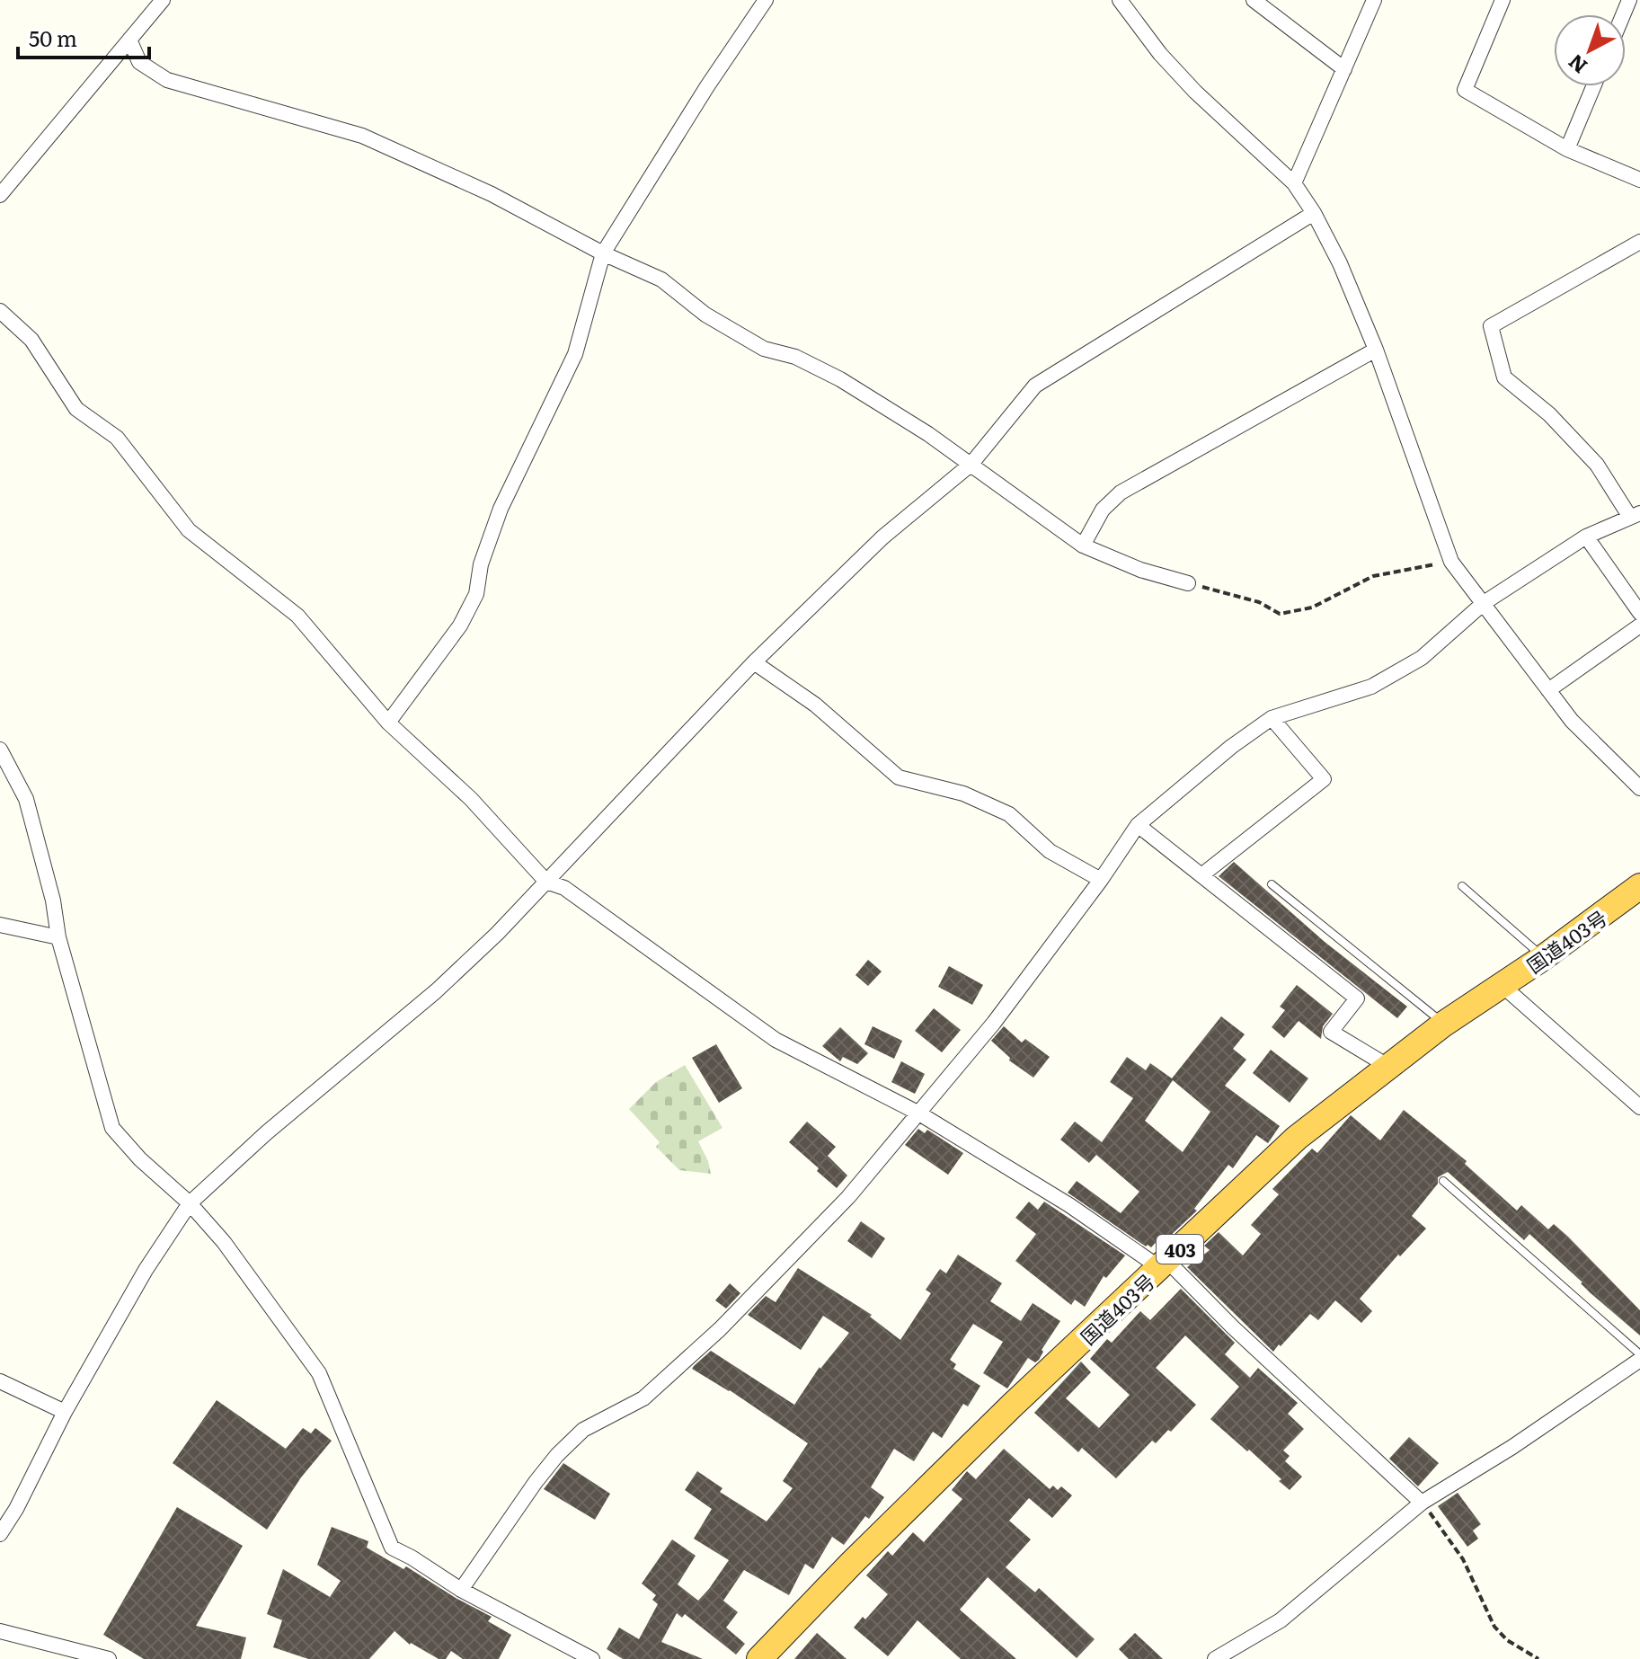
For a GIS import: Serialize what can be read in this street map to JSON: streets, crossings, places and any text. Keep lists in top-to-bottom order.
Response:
{
  "streets": {
    "highway": ["国道403号", "403"]
  },
  "scale_bar": "50 m",
  "north": "bottom left"
}
